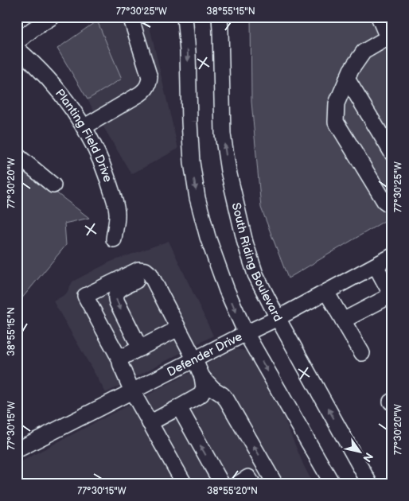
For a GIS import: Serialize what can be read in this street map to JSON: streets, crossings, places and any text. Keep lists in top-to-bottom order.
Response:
{
  "streets": {
    "street": ["Planting Field Drive", "South Riding Boulevard", "Defender Drive"]
  },
  "crossings": [
    ["South Riding Boulevard", "Defender Drive"]
  ],
  "north": "bottom right",
  "coordinates": [
    "77°30'25\"W",
    "38°55'15\"N",
    "77°30'20\"W",
    "77°30'15\"W",
    "38°55'20\"N"
  ]
}
